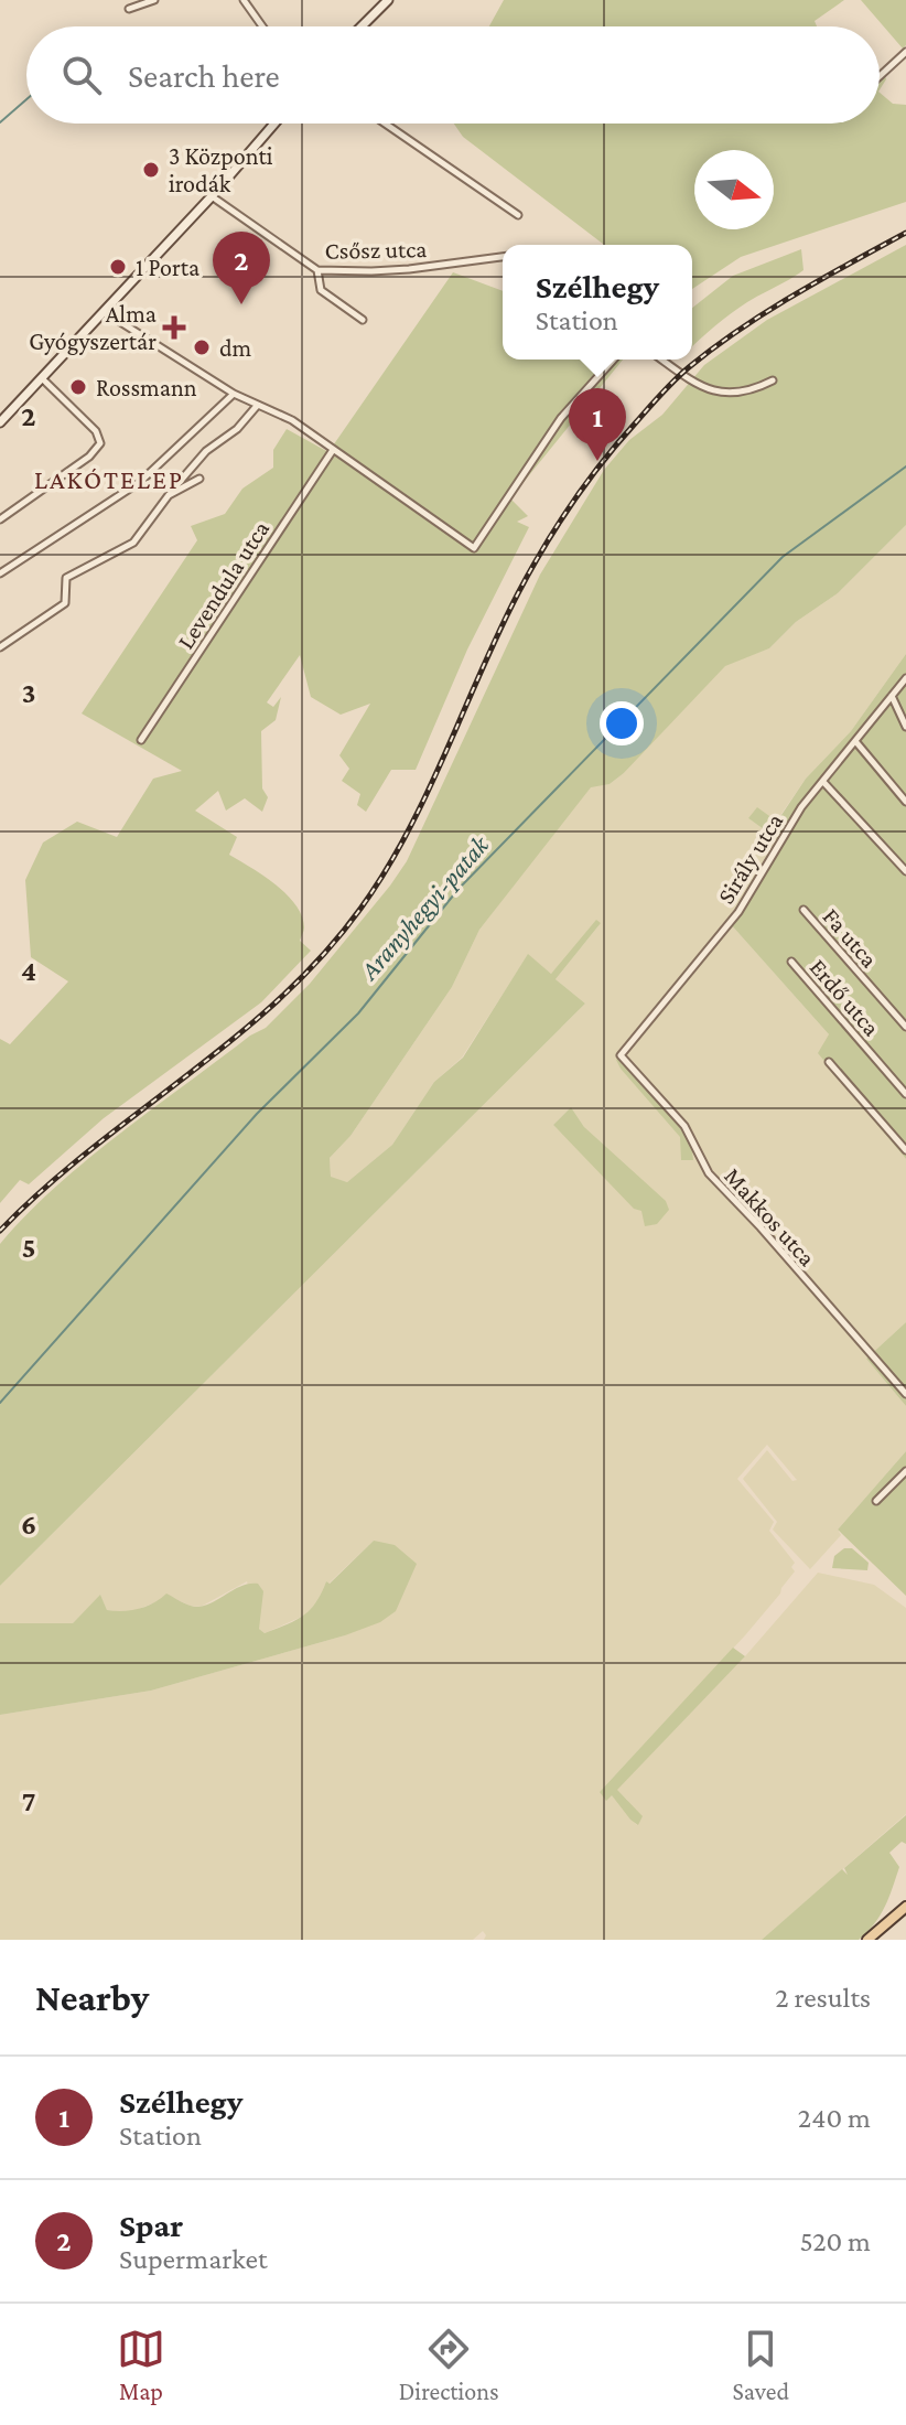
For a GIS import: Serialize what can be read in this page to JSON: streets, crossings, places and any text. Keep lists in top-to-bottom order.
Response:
{
  "streets": {
    "street": [
      "Csősz utca",
      "Levendula utca",
      "Sirály utca",
      "Fa utca",
      "Erdő utca",
      "Makkos utca"
    ]
  },
  "crossings": [
    ["Sirály utca", "Makkos utca"]
  ],
  "districts": ["LAKÓTELEP"],
  "water": ["Aranyhegyi-patak"],
  "places": {
    "other": [
      "3 Központi irodák",
      "1 Porta",
      "dm",
      "Rossmann"
    ],
    "health": ["Alma Gyógyszertár"]
  },
  "north": "right",
  "page": {
    "search": "Search here",
    "pins": ["2", "1"],
    "popup": ["Szélhegy", "Station"],
    "heading": ["Nearby", "2 results"],
    "list": [
      {
        "mark": "1",
        "name": "Szélhegy",
        "note": "Station",
        "value": "240 m"
      },
      {
        "mark": "2",
        "name": "Spar",
        "note": "Supermarket",
        "value": "520 m"
      }
    ],
    "nav": ["Map", "Directions", "Saved"]
  },
  "grid": {
    "rows": [
      "2",
      "3",
      "4",
      "5",
      "6",
      "7"
    ]
  }
}
